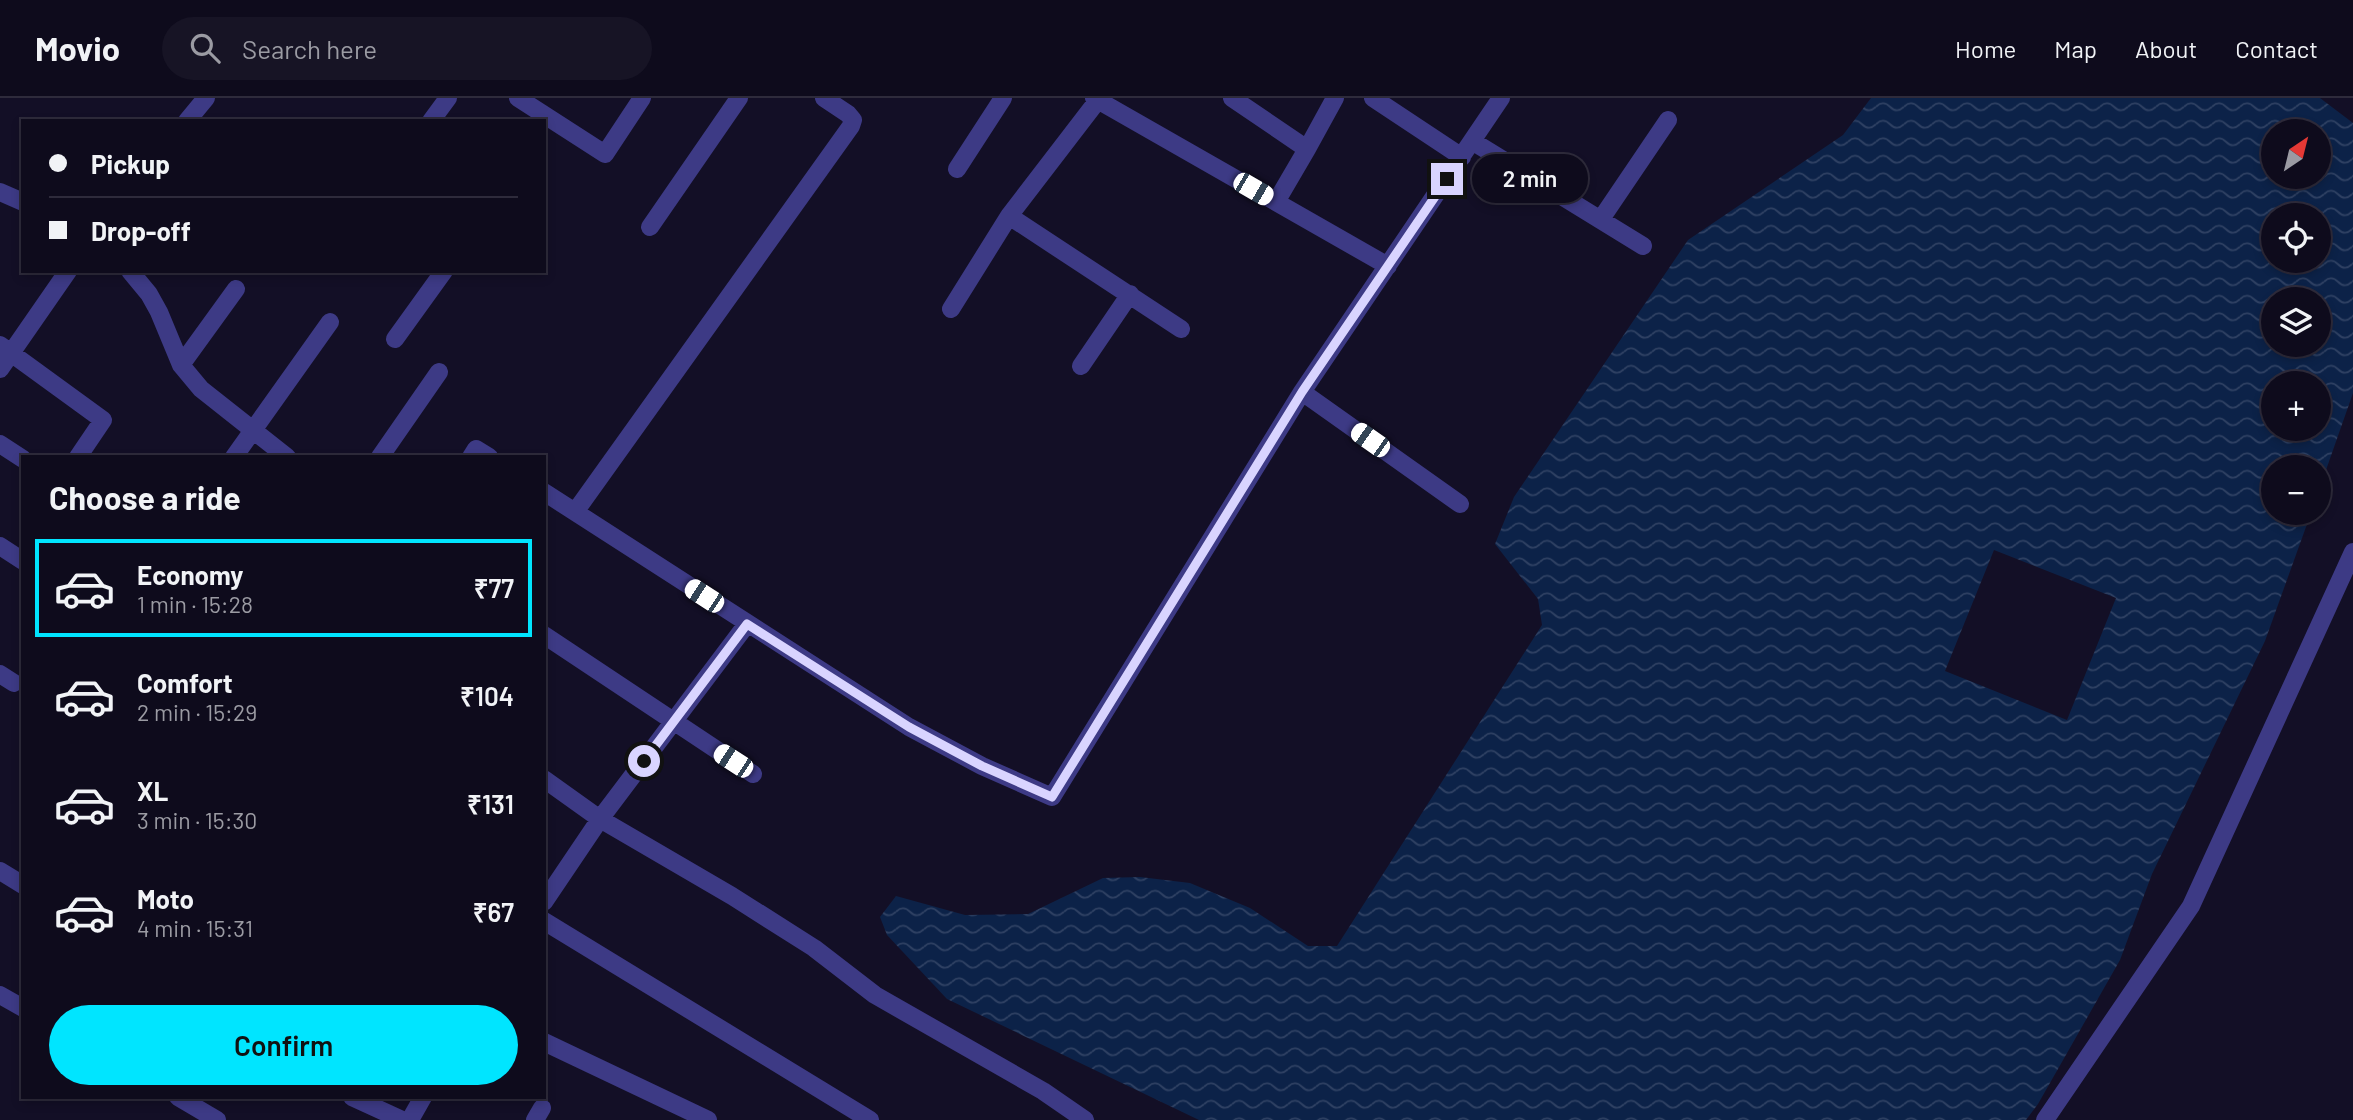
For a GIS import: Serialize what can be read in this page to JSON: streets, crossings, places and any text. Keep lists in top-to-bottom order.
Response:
{
  "north": "top right",
  "page": {
    "header": "Movio",
    "search": "Search here",
    "nav": [
      "Home",
      "Map",
      "About",
      "Contact"
    ],
    "map_buttons": ["+", "−"],
    "banner": ["Pickup", "Drop-off"],
    "bubble": "2 min",
    "heading": "Choose a ride",
    "list": [
      {
        "name": "Economy",
        "note": "1 min · 15:28",
        "value": "₹77"
      },
      {
        "name": "Comfort",
        "note": "2 min · 15:29",
        "value": "₹104"
      },
      {
        "name": "XL",
        "note": "3 min · 15:30",
        "value": "₹131"
      },
      {
        "name": "Moto",
        "note": "4 min · 15:31",
        "value": "₹67"
      }
    ],
    "buttons": "Confirm"
  }
}
